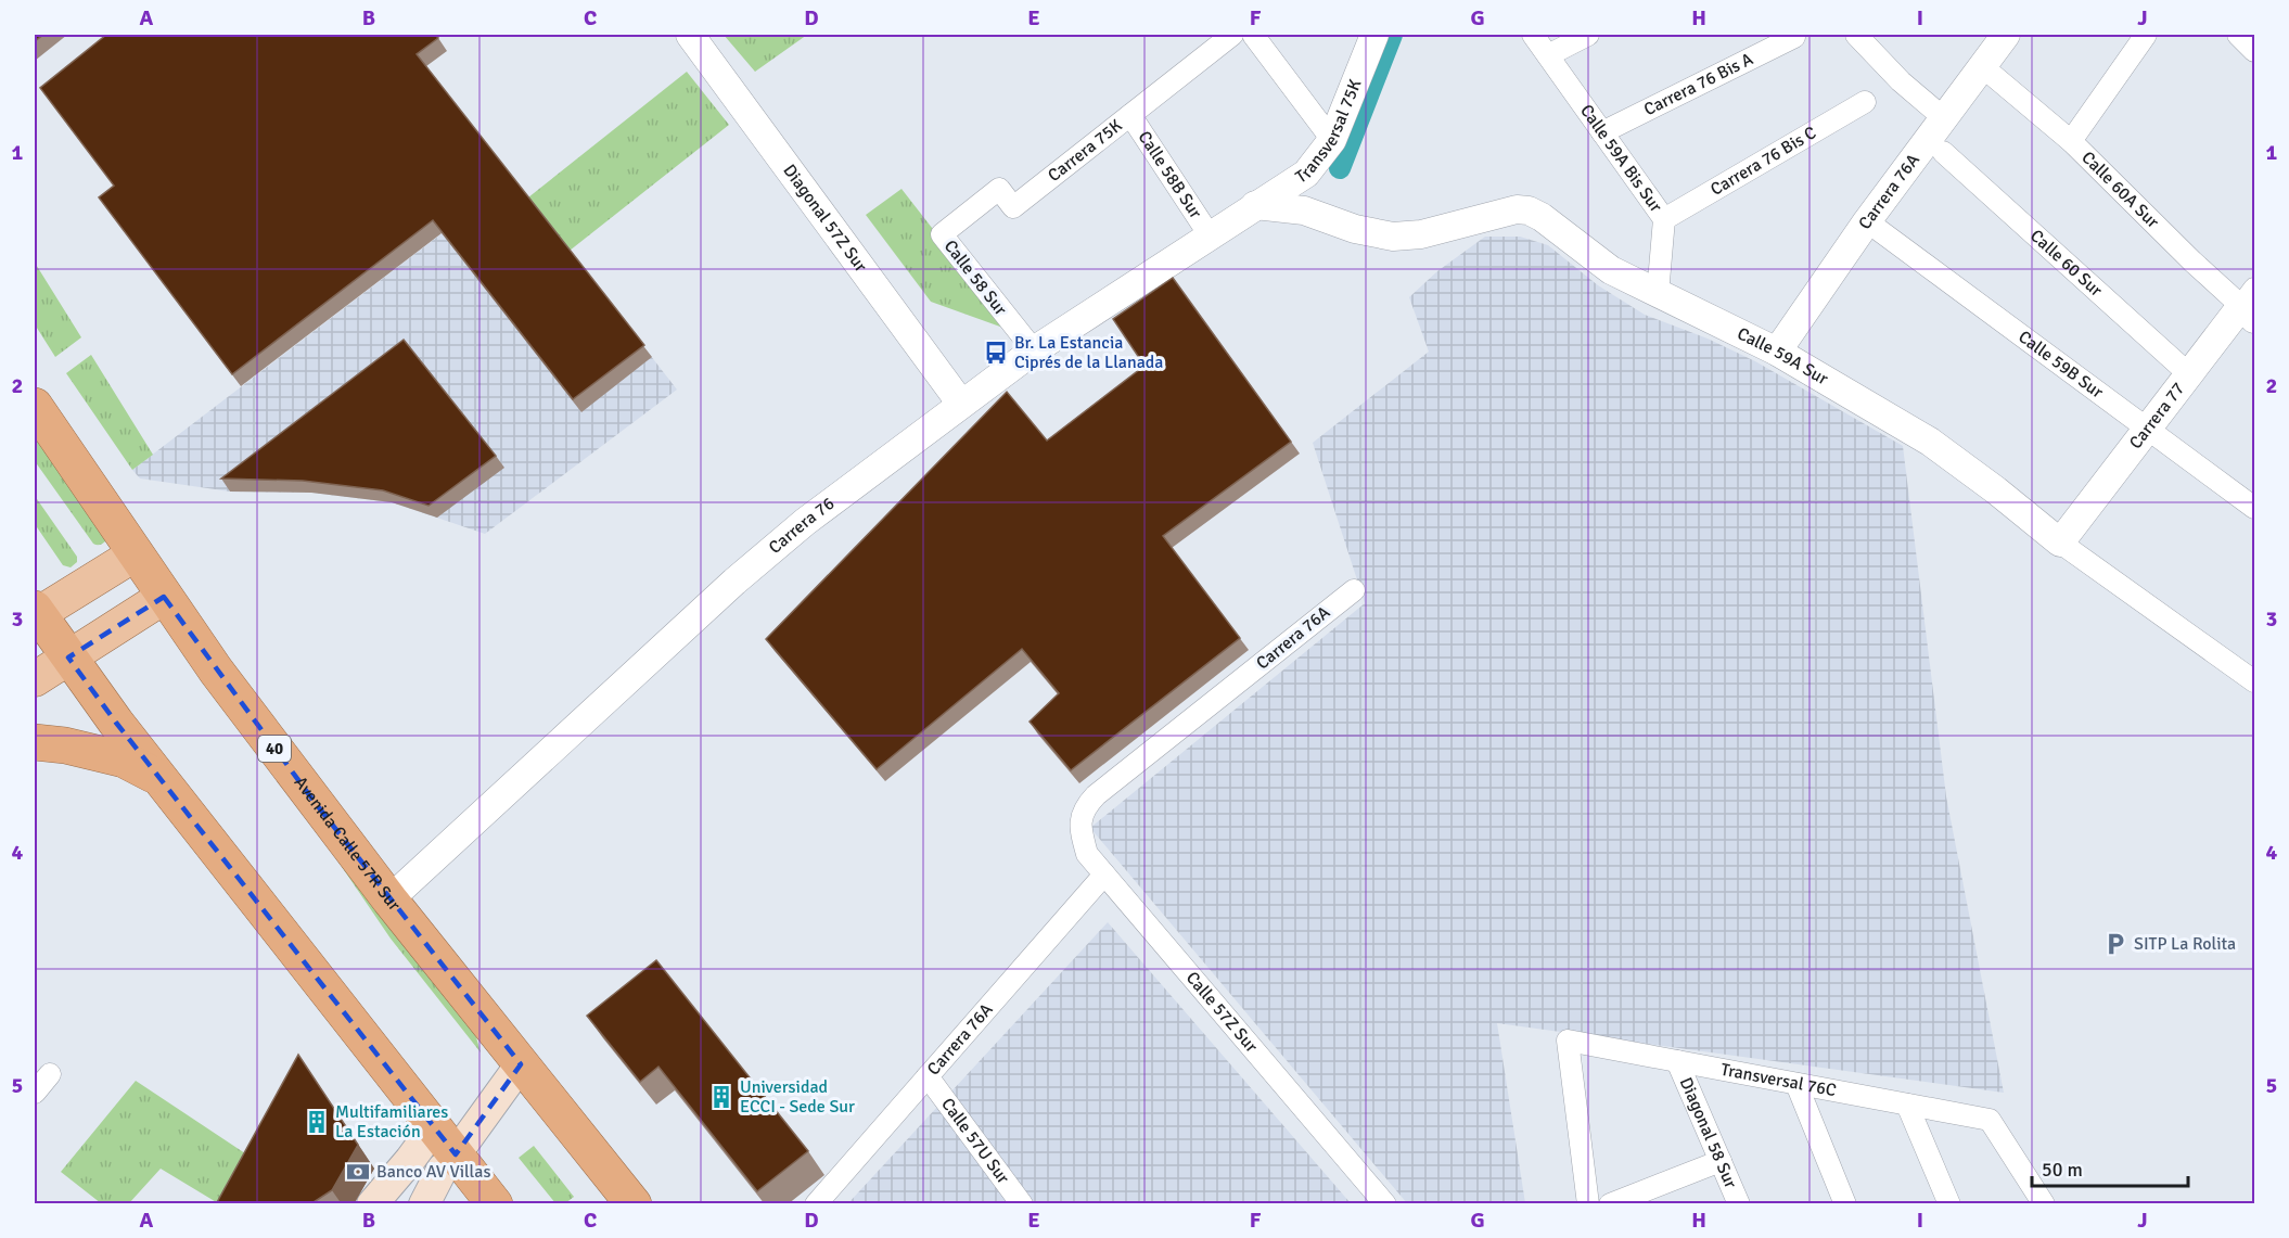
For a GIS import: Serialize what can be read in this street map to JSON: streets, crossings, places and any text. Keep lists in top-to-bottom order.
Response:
{
  "streets": {
    "highway": ["40", "Avenida Calle 57R Sur"],
    "street": [
      "Carrera 76 Bis A",
      "Transversal 75K",
      "Carrera 75K",
      "Calle 59A Bis Sur",
      "Carrera 76 Bis C",
      "Calle 58B Sur",
      "Calle 60A Sur",
      "Carrera 76A",
      "Diagonal 57Z Sur",
      "Calle 60 Sur",
      "Calle 58 Sur",
      "Calle 59A Sur",
      "Calle 59B Sur",
      "Carrera 77",
      "Carrera 76",
      "Calle 57Z Sur",
      "Transversal 76C",
      "Diagonal 58 Sur",
      "Calle 57U Sur"
    ]
  },
  "crossings": [
    ["Carrera 76 Bis A", "Calle 59A Bis Sur"],
    ["Transversal 75K", "Calle 59A Sur"],
    ["Transversal 75K", "Carrera 76"],
    ["Carrera 75K", "Calle 58B Sur"],
    ["Carrera 75K", "Calle 58 Sur"],
    ["Calle 59A Bis Sur", "Carrera 76 Bis C"],
    ["Calle 59A Bis Sur", "Calle 59A Sur"],
    ["Calle 58B Sur", "Carrera 76"],
    ["Calle 60A Sur", "Carrera 76A"],
    ["Calle 60A Sur", "Carrera 77"],
    ["Carrera 76A", "Calle 59A Sur"],
    ["Carrera 76A", "Calle 59B Sur"],
    ["Carrera 76A", "Calle 57Z Sur"],
    ["Carrera 76A", "Calle 57U Sur"],
    ["Diagonal 57Z Sur", "Carrera 76"],
    ["Calle 60 Sur", "Carrera 77"],
    ["Calle 58 Sur", "Carrera 76"],
    ["Calle 59A Sur", "Carrera 77"],
    ["Calle 59A Sur", "Carrera 76"],
    ["Calle 59B Sur", "Carrera 77"],
    ["Carrera 76", "Avenida Calle 57R Sur"],
    ["Transversal 76C", "Diagonal 58 Sur"]
  ],
  "places": {
    "bus stop": ["Br. La Estancia Ciprés de la Llanada"],
    "parking": ["SITP La Rolita"],
    "building": ["Universidad ECCI - Sede Sur", "Multifamiliares La Estación"],
    "bank": ["Banco AV Villas"]
  },
  "scale_bar": "50 m",
  "grid": {
    "columns": [
      "A",
      "B",
      "C",
      "D",
      "E",
      "F",
      "G",
      "H",
      "I",
      "J"
    ],
    "rows": [
      "1",
      "2",
      "3",
      "4",
      "5"
    ]
  }
}
